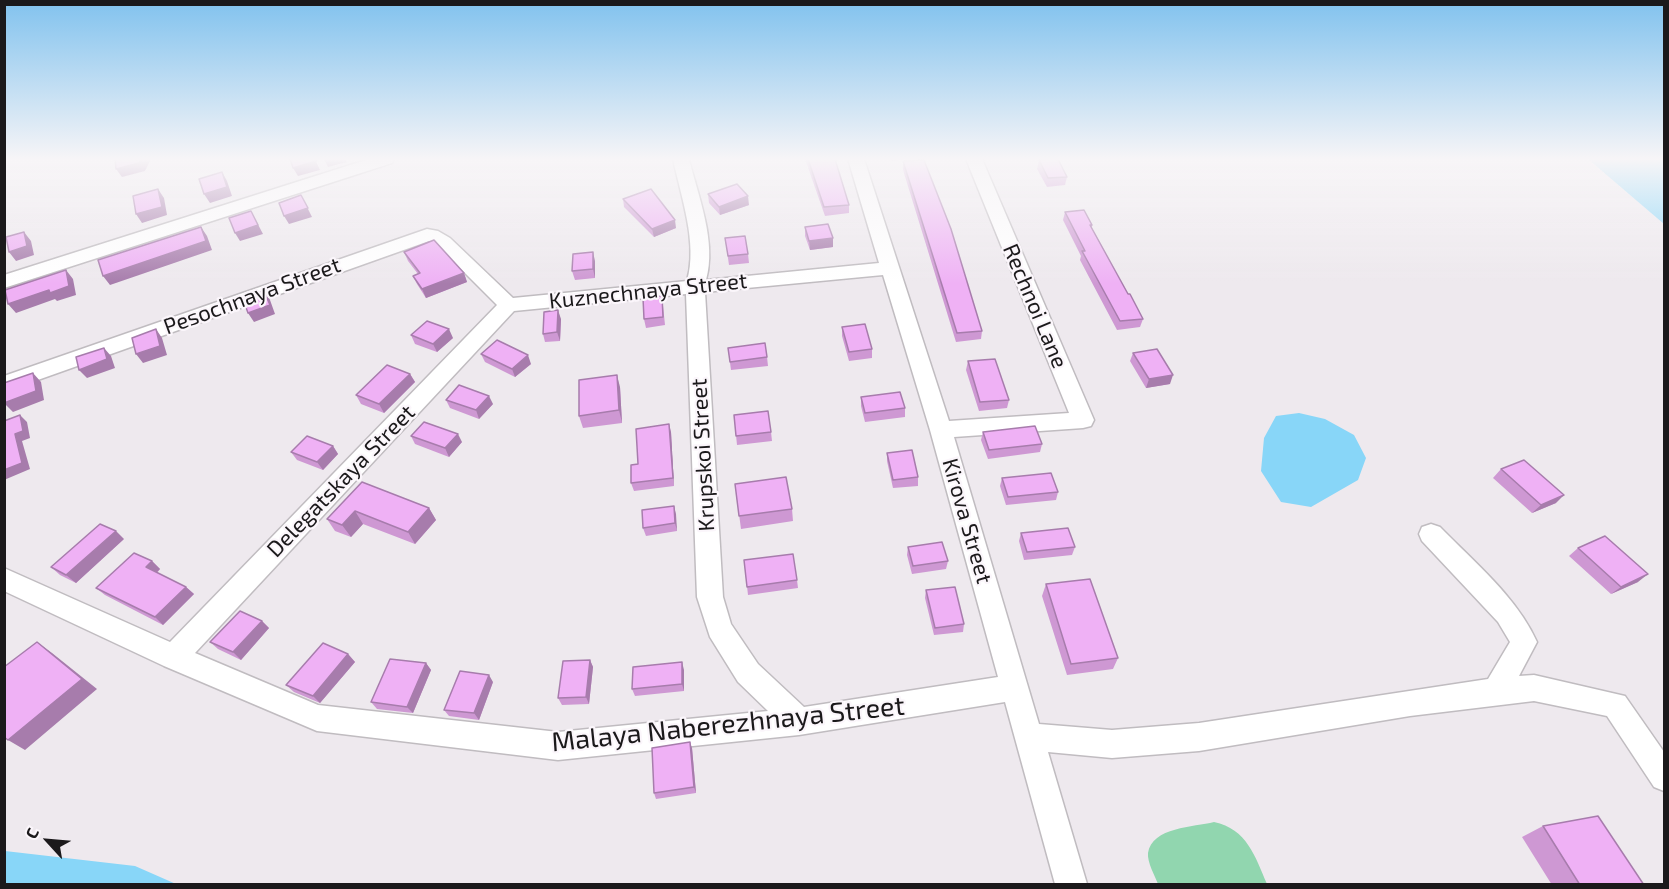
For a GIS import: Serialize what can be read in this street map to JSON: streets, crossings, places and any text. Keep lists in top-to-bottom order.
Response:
{
  "streets": {
    "street": [
      "Kuznechnaya Street",
      "Pesochnaya Street",
      "Rechnoi Lane",
      "Krupskoi Street",
      "Delegatskaya Street",
      "Kirova Street",
      "Malaya Naberezhnaya Street"
    ]
  },
  "crossings": [
    ["Kuznechnaya Street", "Pesochnaya Street"],
    ["Kuznechnaya Street", "Krupskoi Street"],
    ["Kuznechnaya Street", "Delegatskaya Street"],
    ["Kuznechnaya Street", "Kirova Street"],
    ["Pesochnaya Street", "Delegatskaya Street"],
    ["Rechnoi Lane", "Kirova Street"],
    ["Krupskoi Street", "Malaya Naberezhnaya Street"],
    ["Delegatskaya Street", "Malaya Naberezhnaya Street"],
    ["Kirova Street", "Malaya Naberezhnaya Street"]
  ],
  "north": "top left"
}
